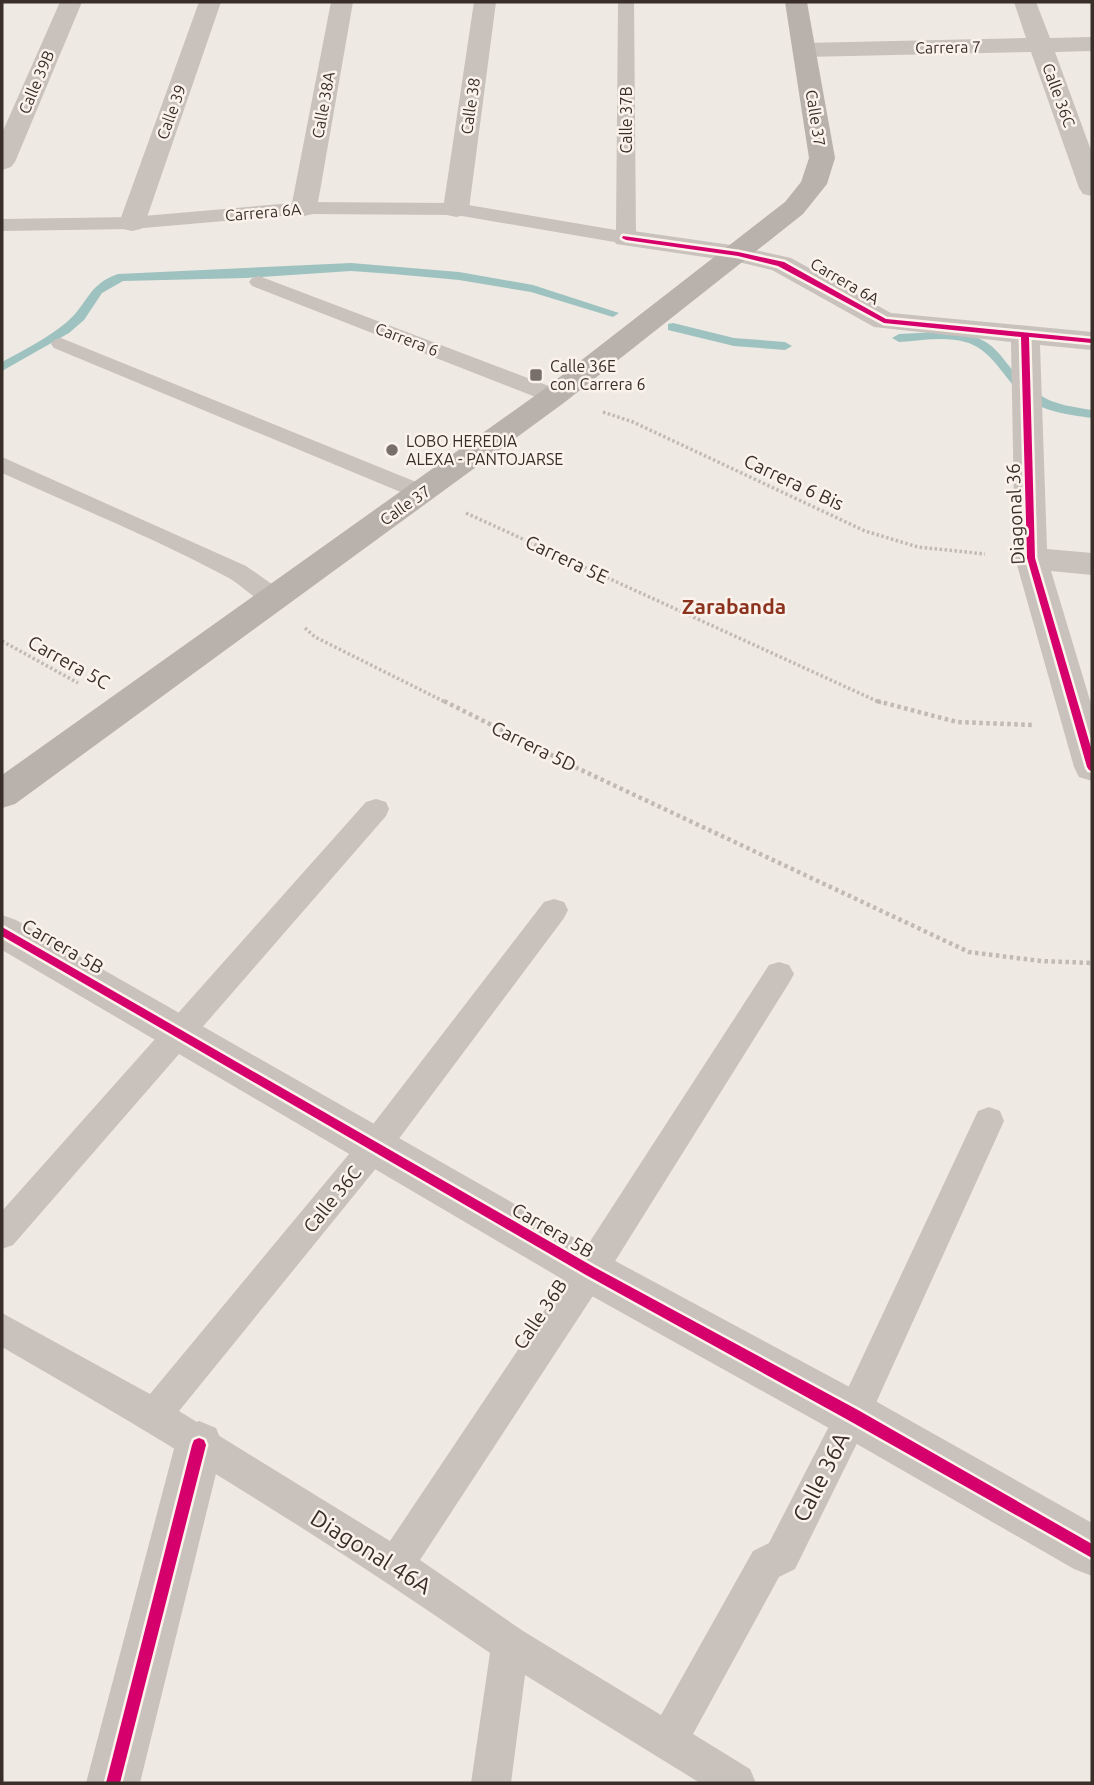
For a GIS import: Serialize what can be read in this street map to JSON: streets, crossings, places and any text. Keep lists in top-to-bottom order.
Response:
{
  "streets": {
    "main road": ["Calle 37"],
    "street": [
      "Carrera 7",
      "Calle 39B",
      "Calle 36C",
      "Calle 38A",
      "Calle 38",
      "Calle 39",
      "Carrera 6A",
      "Diagonal 36",
      "Carrera 5B"
    ],
    "lane": [
      "Calle 37B",
      "Carrera 6",
      "Calle 36B",
      "Calle 36A",
      "Diagonal 46A"
    ],
    "path": [
      "Carrera 6 Bis",
      "Carrera 5E",
      "Carrera 5C",
      "Carrera 5D"
    ]
  },
  "crossings": [
    ["Carrera 7", "Calle 36C"],
    ["Carrera 7", "Calle 37"],
    ["Calle 36C", "Carrera 5B"],
    ["Calle 36C", "Diagonal 46A"],
    ["Calle 38A", "Carrera 6A"],
    ["Calle 38", "Carrera 6A"],
    ["Calle 39", "Carrera 6A"],
    ["Calle 37", "Carrera 6A"],
    ["Calle 37", "Carrera 6"],
    ["Calle 37", "Carrera 6 Bis"],
    ["Calle 37", "Carrera 5E"],
    ["Calle 37", "Carrera 5C"],
    ["Calle 37", "Carrera 5D"],
    ["Calle 37B", "Carrera 6A"],
    ["Carrera 6A", "Diagonal 36"],
    ["Carrera 6", "Carrera 6 Bis"],
    ["Carrera 6 Bis", "Diagonal 36"],
    ["Diagonal 36", "Carrera 5E"],
    ["Carrera 5B", "Calle 36B"],
    ["Carrera 5B", "Calle 36A"],
    ["Calle 36B", "Diagonal 46A"],
    ["Calle 36A", "Diagonal 46A"]
  ],
  "districts": ["Zarabanda"],
  "places": {
    "transit": ["Calle 36E con Carrera 6"],
    "other": ["LOBO HEREDIA ALEXA - PANTOJARSE"]
  }
}
